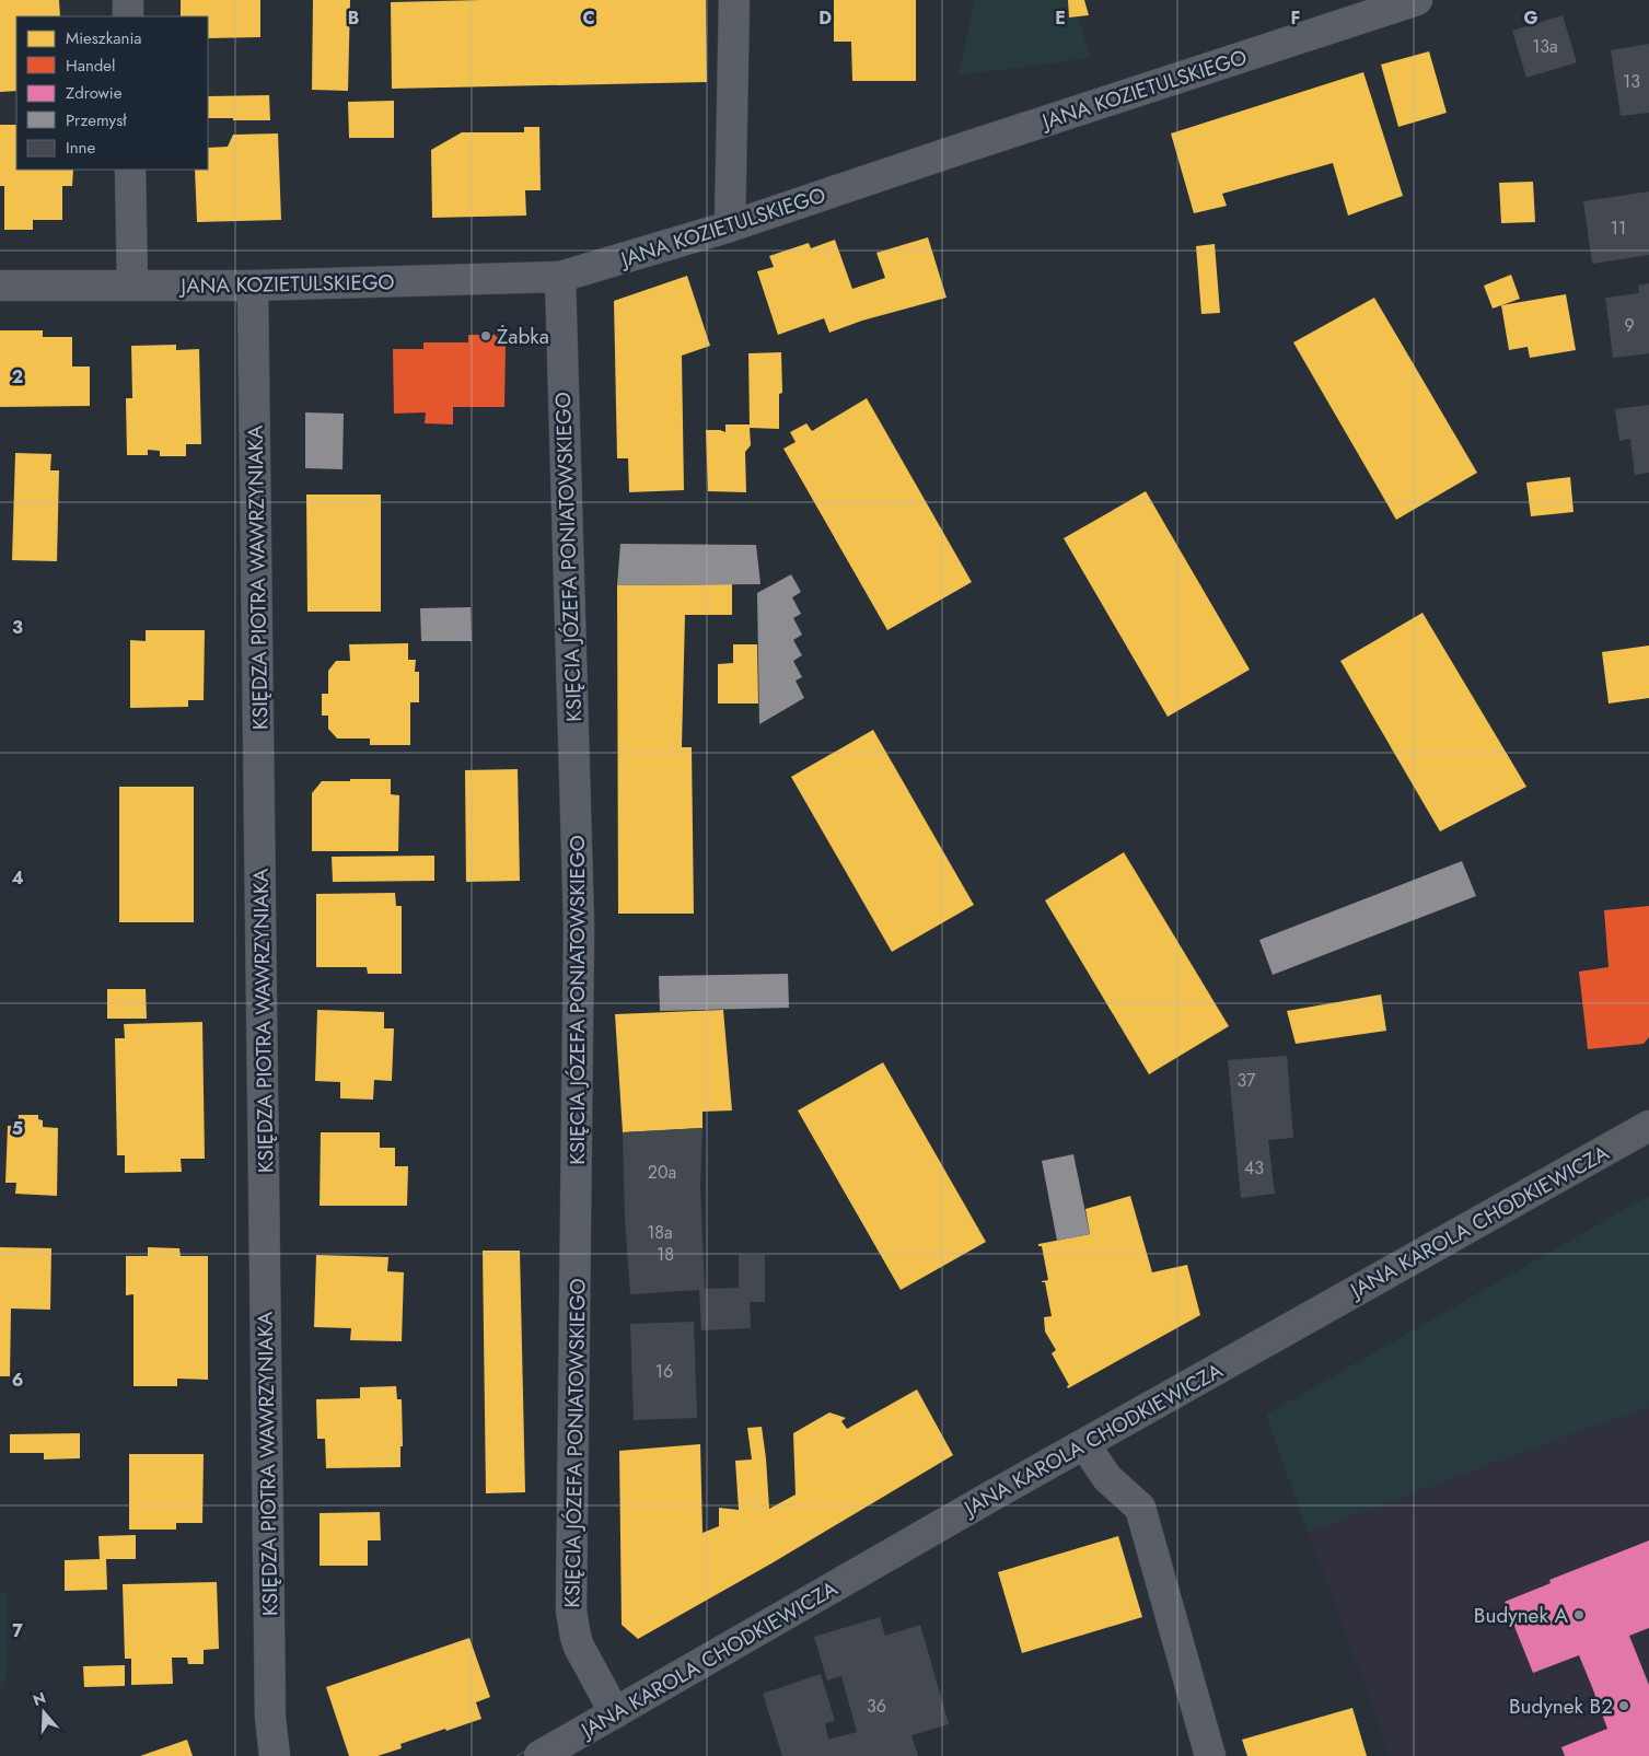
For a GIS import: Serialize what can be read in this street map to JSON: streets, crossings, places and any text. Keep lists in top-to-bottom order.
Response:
{
  "streets": {
    "street": [
      "JANA KOZIETULSKIEGO",
      "KSIĘCIA JÓZEFA PONIATOWSKIEGO",
      "KSIĘDZA PIOTRA WAWRZYNIAKA",
      "JANA KAROLA CHODKIEWICZA"
    ]
  },
  "crossings": [
    ["JANA KOZIETULSKIEGO", "KSIĘCIA JÓZEFA PONIATOWSKIEGO"],
    ["JANA KOZIETULSKIEGO", "KSIĘDZA PIOTRA WAWRZYNIAKA"],
    ["KSIĘCIA JÓZEFA PONIATOWSKIEGO", "JANA KAROLA CHODKIEWICZA"]
  ],
  "places": ["Żabka", "Budynek A", "Budynek B2"],
  "house_numbers": [
    "13a",
    "13",
    "11",
    "9",
    "37",
    "43",
    "20a",
    "18a",
    "18",
    "16",
    "36"
  ],
  "legend": [
    "Mieszkania",
    "Handel",
    "Zdrowie",
    "Przemysł",
    "Inne"
  ],
  "north": "top",
  "grid": {
    "columns": [
      "B",
      "C",
      "D",
      "E",
      "F",
      "G"
    ],
    "rows": [
      "2",
      "3",
      "4",
      "5",
      "6",
      "7"
    ]
  }
}
